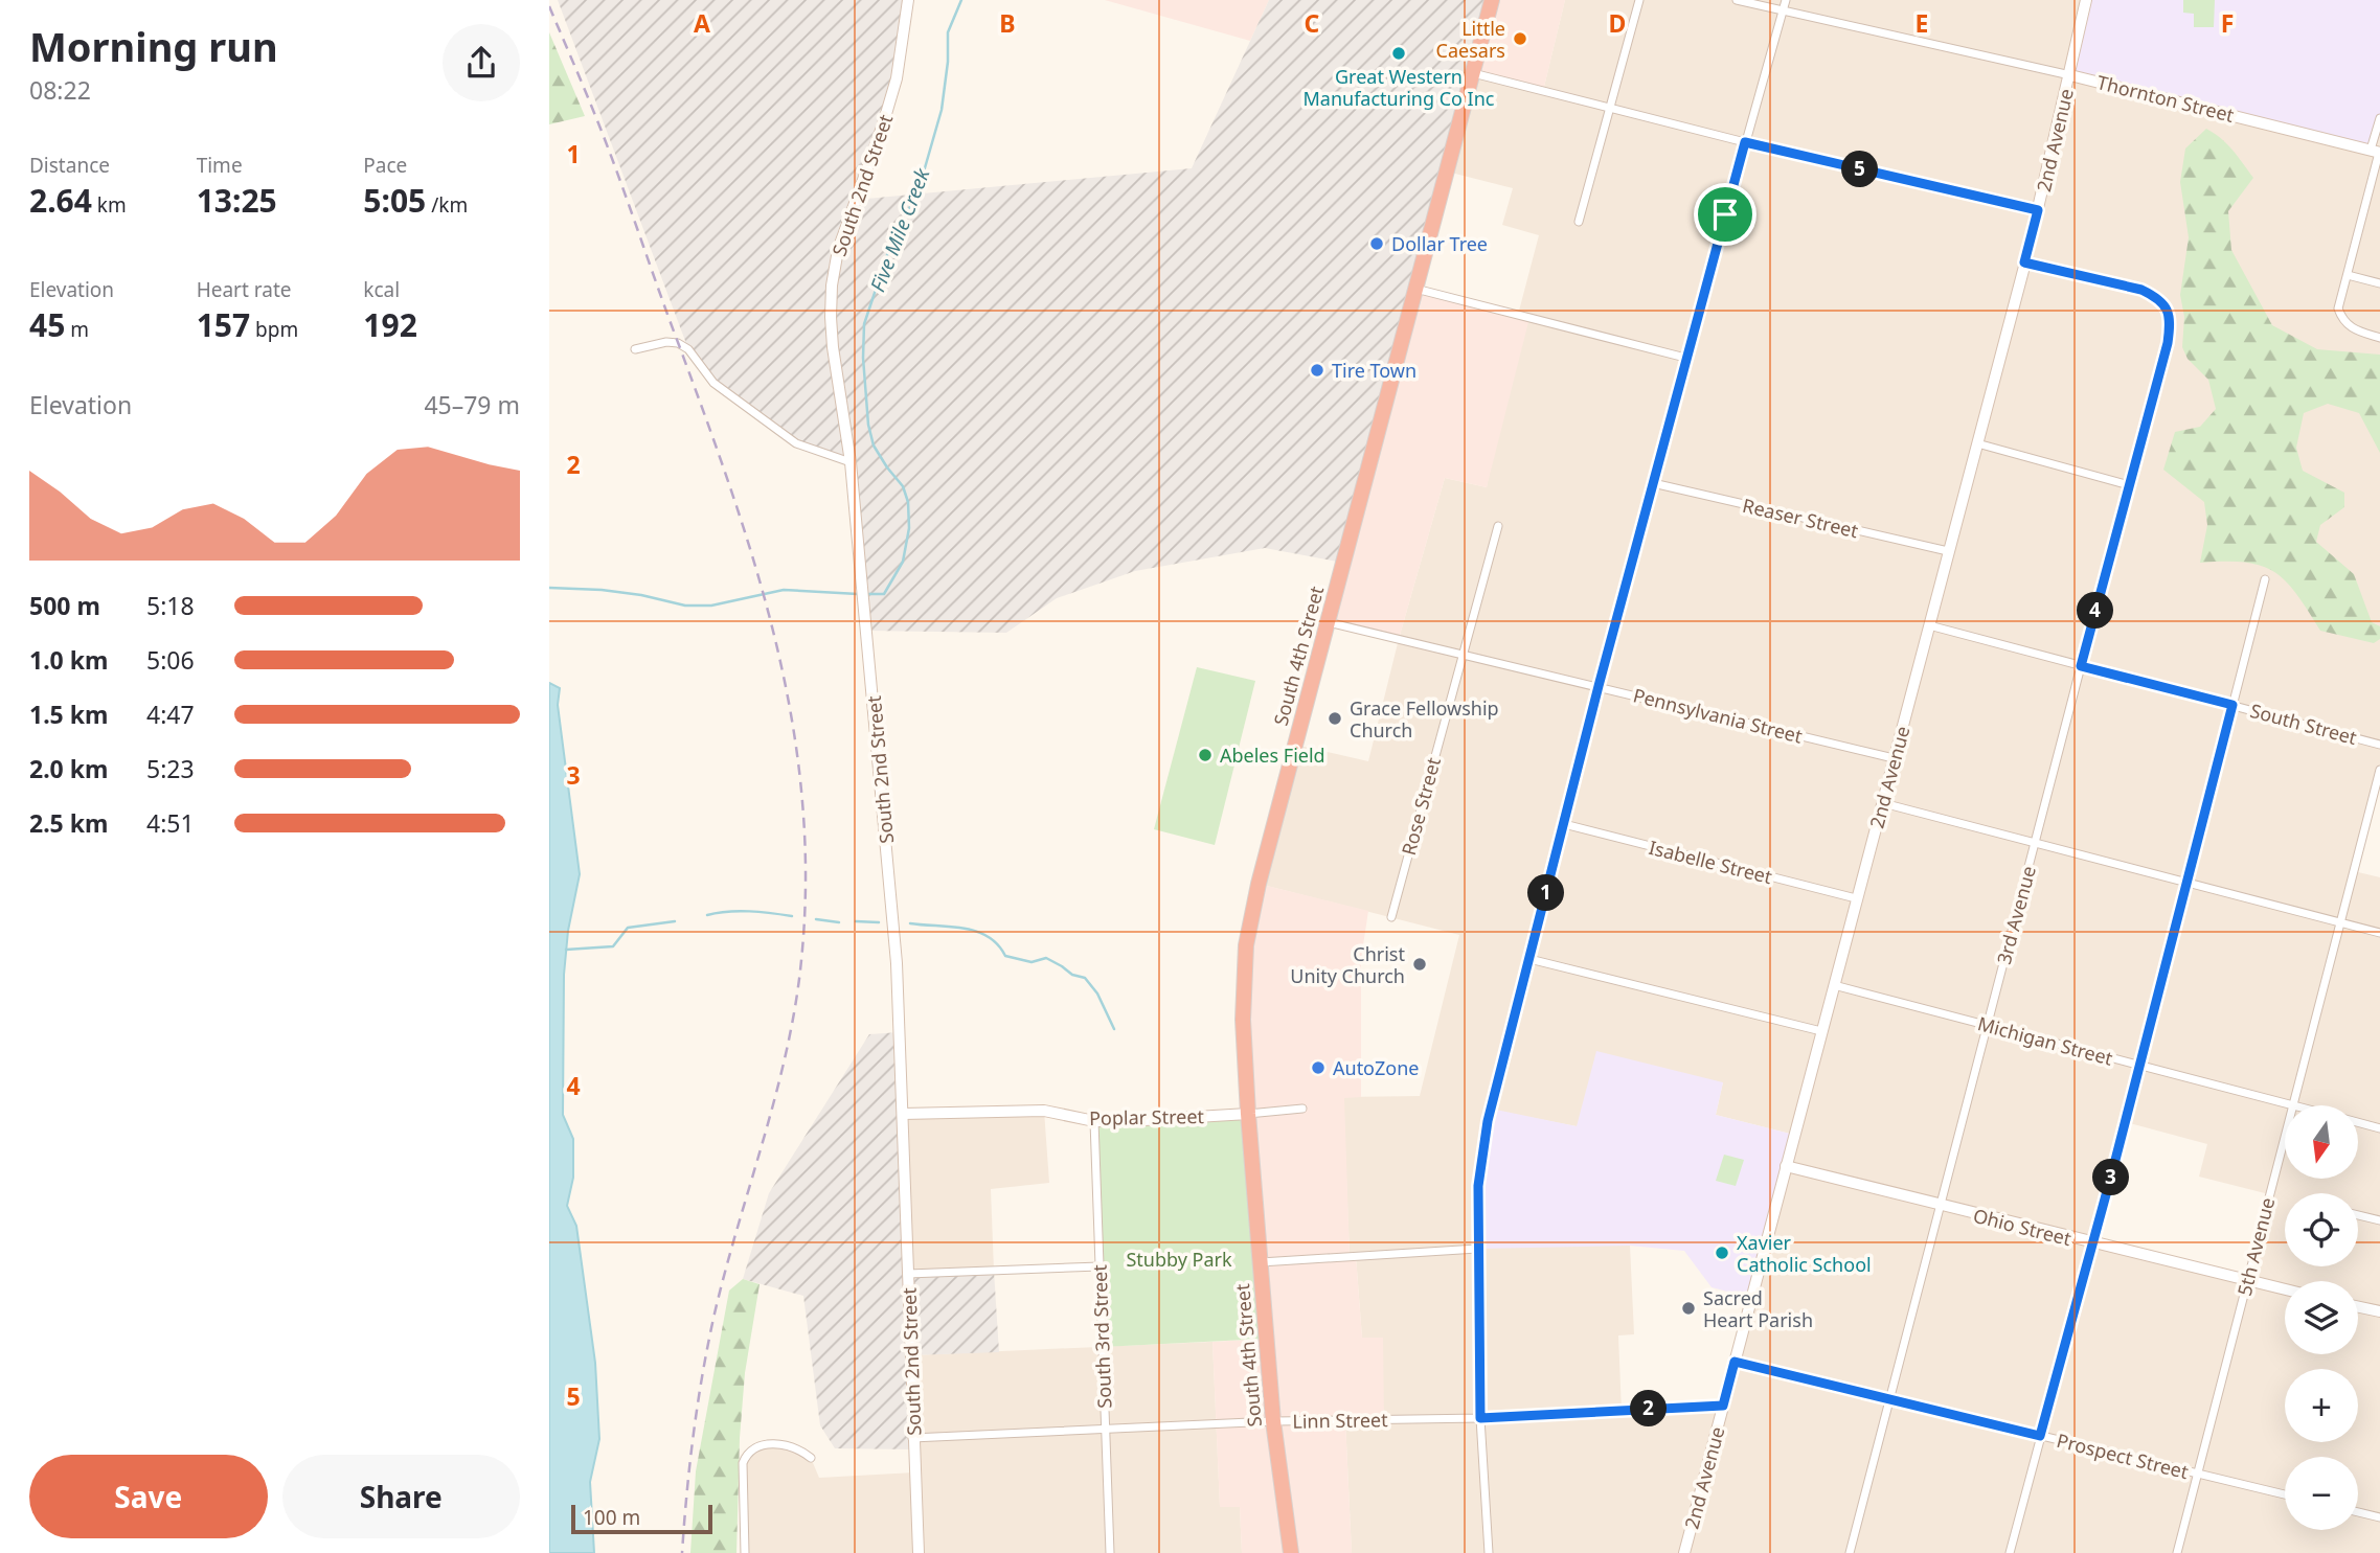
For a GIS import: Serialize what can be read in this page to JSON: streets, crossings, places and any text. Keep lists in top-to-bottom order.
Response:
{
  "streets": {
    "highway": ["South 4th Street"],
    "street": [
      "Thornton Street",
      "2nd Avenue",
      "South 2nd Street",
      "Reaser Street",
      "Pennsylvania Street",
      "South Street",
      "Rose Street",
      "Isabelle Street",
      "3rd Avenue",
      "Michigan Street",
      "Poplar Street",
      "Ohio Street",
      "5th Avenue",
      "South 3rd Street",
      "Linn Street",
      "Prospect Street"
    ]
  },
  "crossings": [
    ["Thornton Street", "2nd Avenue"],
    ["2nd Avenue", "Reaser Street"],
    ["2nd Avenue", "Pennsylvania Street"],
    ["2nd Avenue", "South Street"],
    ["2nd Avenue", "Isabelle Street"],
    ["2nd Avenue", "3rd Avenue"],
    ["2nd Avenue", "Michigan Street"],
    ["2nd Avenue", "Ohio Street"],
    ["2nd Avenue", "Linn Street"],
    ["2nd Avenue", "Prospect Street"],
    ["South 2nd Street", "Poplar Street"],
    ["South 2nd Street", "Linn Street"],
    ["South 4th Street", "Pennsylvania Street"],
    ["South 4th Street", "Poplar Street"],
    ["South 4th Street", "Linn Street"],
    ["Pennsylvania Street", "Rose Street"],
    ["South Street", "3rd Avenue"],
    ["3rd Avenue", "Michigan Street"],
    ["3rd Avenue", "Ohio Street"],
    ["3rd Avenue", "Prospect Street"],
    ["Michigan Street", "5th Avenue"],
    ["Poplar Street", "South 3rd Street"],
    ["Ohio Street", "5th Avenue"],
    ["5th Avenue", "Prospect Street"],
    ["South 3rd Street", "Linn Street"]
  ],
  "water": ["Five Mile Creek"],
  "parks": ["Stubby Park"],
  "places": [
    "Little Caesars",
    "Great Western Manufacturing Co Inc",
    "Dollar Tree",
    "Tire Town",
    "Grace Fellowship Church",
    "Abeles Field",
    "Christ Unity Church",
    "AutoZone",
    "Xavier Catholic School",
    "Sacred Heart Parish"
  ],
  "scale_bar": "100 m",
  "north": "bottom",
  "page": {
    "heading": ["Morning run", "08:22"],
    "stats": [
      ["Distance", "2.64 km"],
      ["Time", "13:25"],
      ["Pace", "5:05 /km"],
      ["Elevation", "45 m"],
      ["Heart rate", "157 bpm"],
      ["kcal", "192"]
    ],
    "pins": [
      "5",
      "4",
      "1",
      "3",
      "2"
    ],
    "chart": ["Elevation", "45–79 m"],
    "list": [
      {
        "name": "500 m",
        "note": "5:18"
      },
      {
        "name": "1.0 km",
        "note": "5:06"
      },
      {
        "name": "1.5 km",
        "note": "4:47"
      },
      {
        "name": "2.0 km",
        "note": "5:23"
      },
      {
        "name": "2.5 km",
        "note": "4:51"
      }
    ],
    "map_buttons": ["+", "−"],
    "buttons": ["Save", "Share"],
    "scale": "100 m"
  },
  "grid": {
    "columns": [
      "A",
      "B",
      "C",
      "D",
      "E",
      "F"
    ],
    "rows": [
      "1",
      "2",
      "3",
      "4",
      "5"
    ]
  }
}
